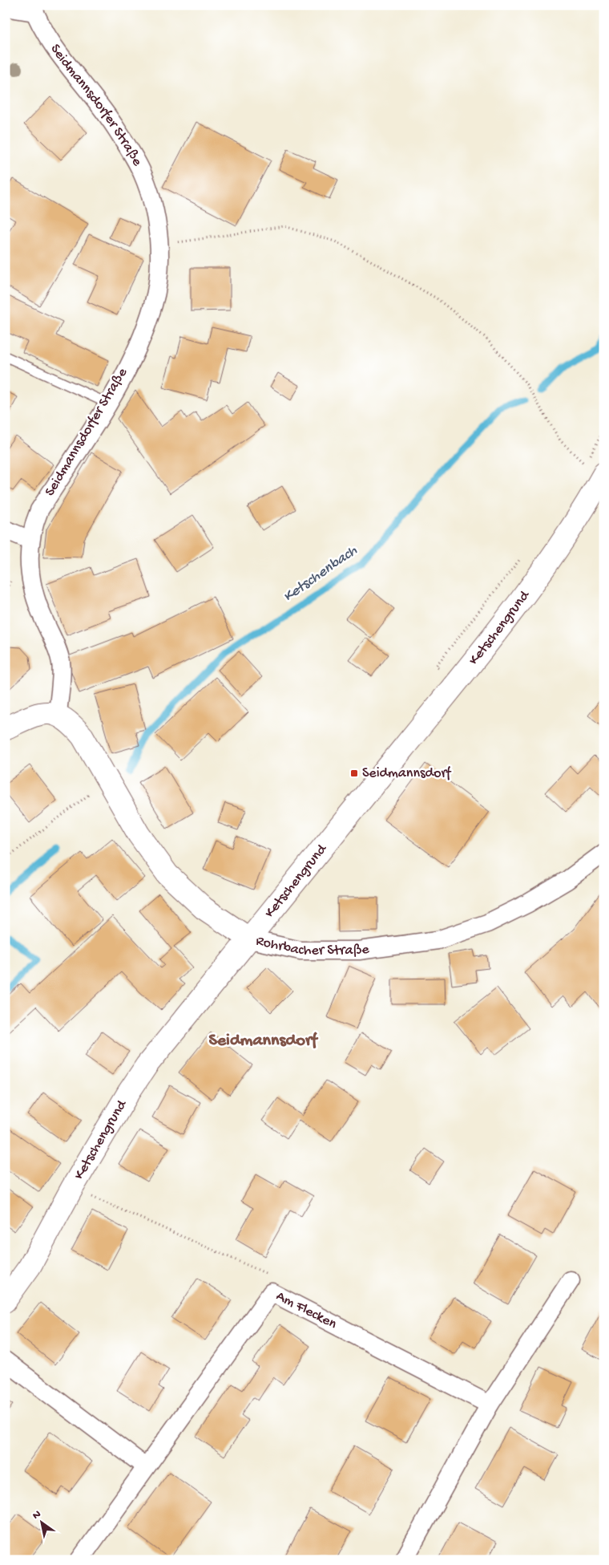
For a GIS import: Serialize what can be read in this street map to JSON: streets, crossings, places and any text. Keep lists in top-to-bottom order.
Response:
{
  "streets": {
    "street": [
      "Seidmannsdorfer Straße",
      "Ketschengrund",
      "Rohrbacher Straße",
      "Am Flecken"
    ]
  },
  "crossings": [
    ["Seidmannsdorfer Straße", "Rohrbacher Straße"],
    ["Ketschengrund", "Rohrbacher Straße"]
  ],
  "districts": ["Seidmannsdorf"],
  "water": ["Ketschenbach"],
  "places": {
    "transit": ["Seidmannsdorf"]
  },
  "north": "top left"
}
